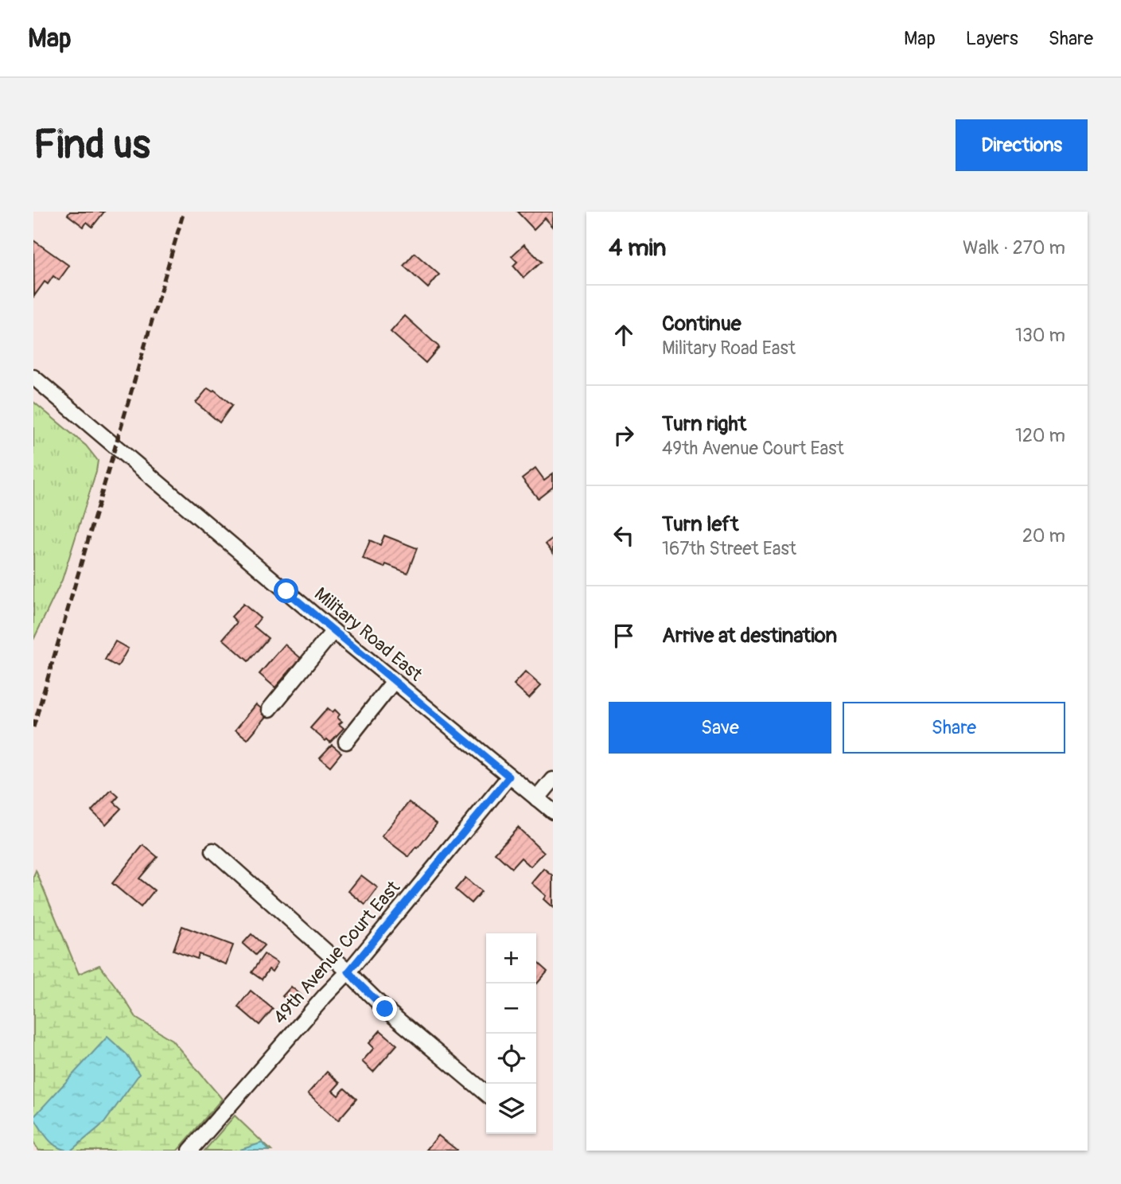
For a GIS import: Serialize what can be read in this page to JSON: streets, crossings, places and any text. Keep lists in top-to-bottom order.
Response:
{
  "streets": {
    "street": ["Military Road East", "49th Avenue Court East"]
  },
  "crossings": [
    ["Military Road East", "49th Avenue Court East"]
  ],
  "page": {
    "header": "Map",
    "nav": ["Map", "Layers", "Share"],
    "buttons": [
      "Directions",
      ["Save", "Share"]
    ],
    "title": "Find us",
    "heading": ["4 min", "Walk · 270 m"],
    "list": [
      ["Continue", "Military Road East", "130 m"],
      ["Turn right", "49th Avenue Court East", "120 m"],
      ["Turn left", "167th Street East", "20 m"],
      "Arrive at destination"
    ],
    "map_buttons": ["+", "−"]
  }
}
